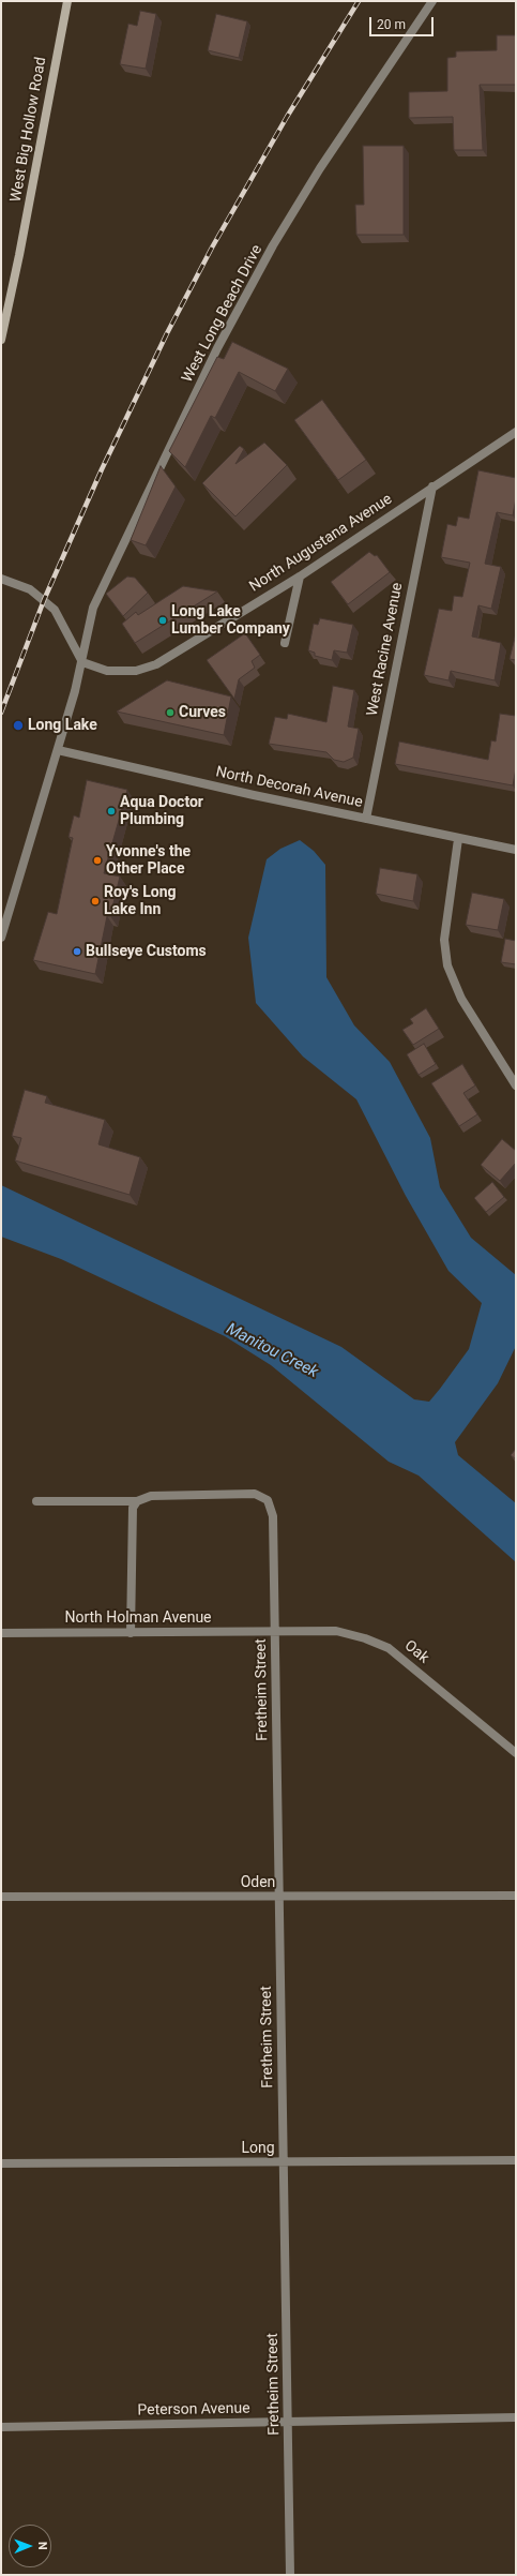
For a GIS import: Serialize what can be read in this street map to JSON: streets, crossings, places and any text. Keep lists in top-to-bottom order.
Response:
{
  "streets": {
    "main road": ["West Big Hollow Road"],
    "street": [
      "West Long Beach Drive",
      "North Augustana Avenue",
      "West Racine Avenue",
      "North Decorah Avenue",
      "North Holman Avenue",
      "Oak",
      "Fretheim Street",
      "Oden",
      "Long",
      "Peterson Avenue"
    ]
  },
  "crossings": [
    ["West Long Beach Drive", "North Augustana Avenue"],
    ["West Long Beach Drive", "North Decorah Avenue"],
    ["North Augustana Avenue", "West Racine Avenue"],
    ["West Racine Avenue", "North Decorah Avenue"],
    ["North Holman Avenue", "Oak"],
    ["North Holman Avenue", "Fretheim Street"],
    ["Oak", "Fretheim Street"],
    ["Fretheim Street", "Oden"],
    ["Fretheim Street", "Long"],
    ["Fretheim Street", "Peterson Avenue"]
  ],
  "water": ["Manitou Creek"],
  "places": [
    "Long Lake Lumber Company",
    "Curves",
    "Long Lake",
    "Aqua Doctor Plumbing",
    "Yvonne's the Other Place",
    "Roy's Long Lake Inn",
    "Bullseye Customs"
  ],
  "scale_bar": "20 m",
  "north": "right"
}
